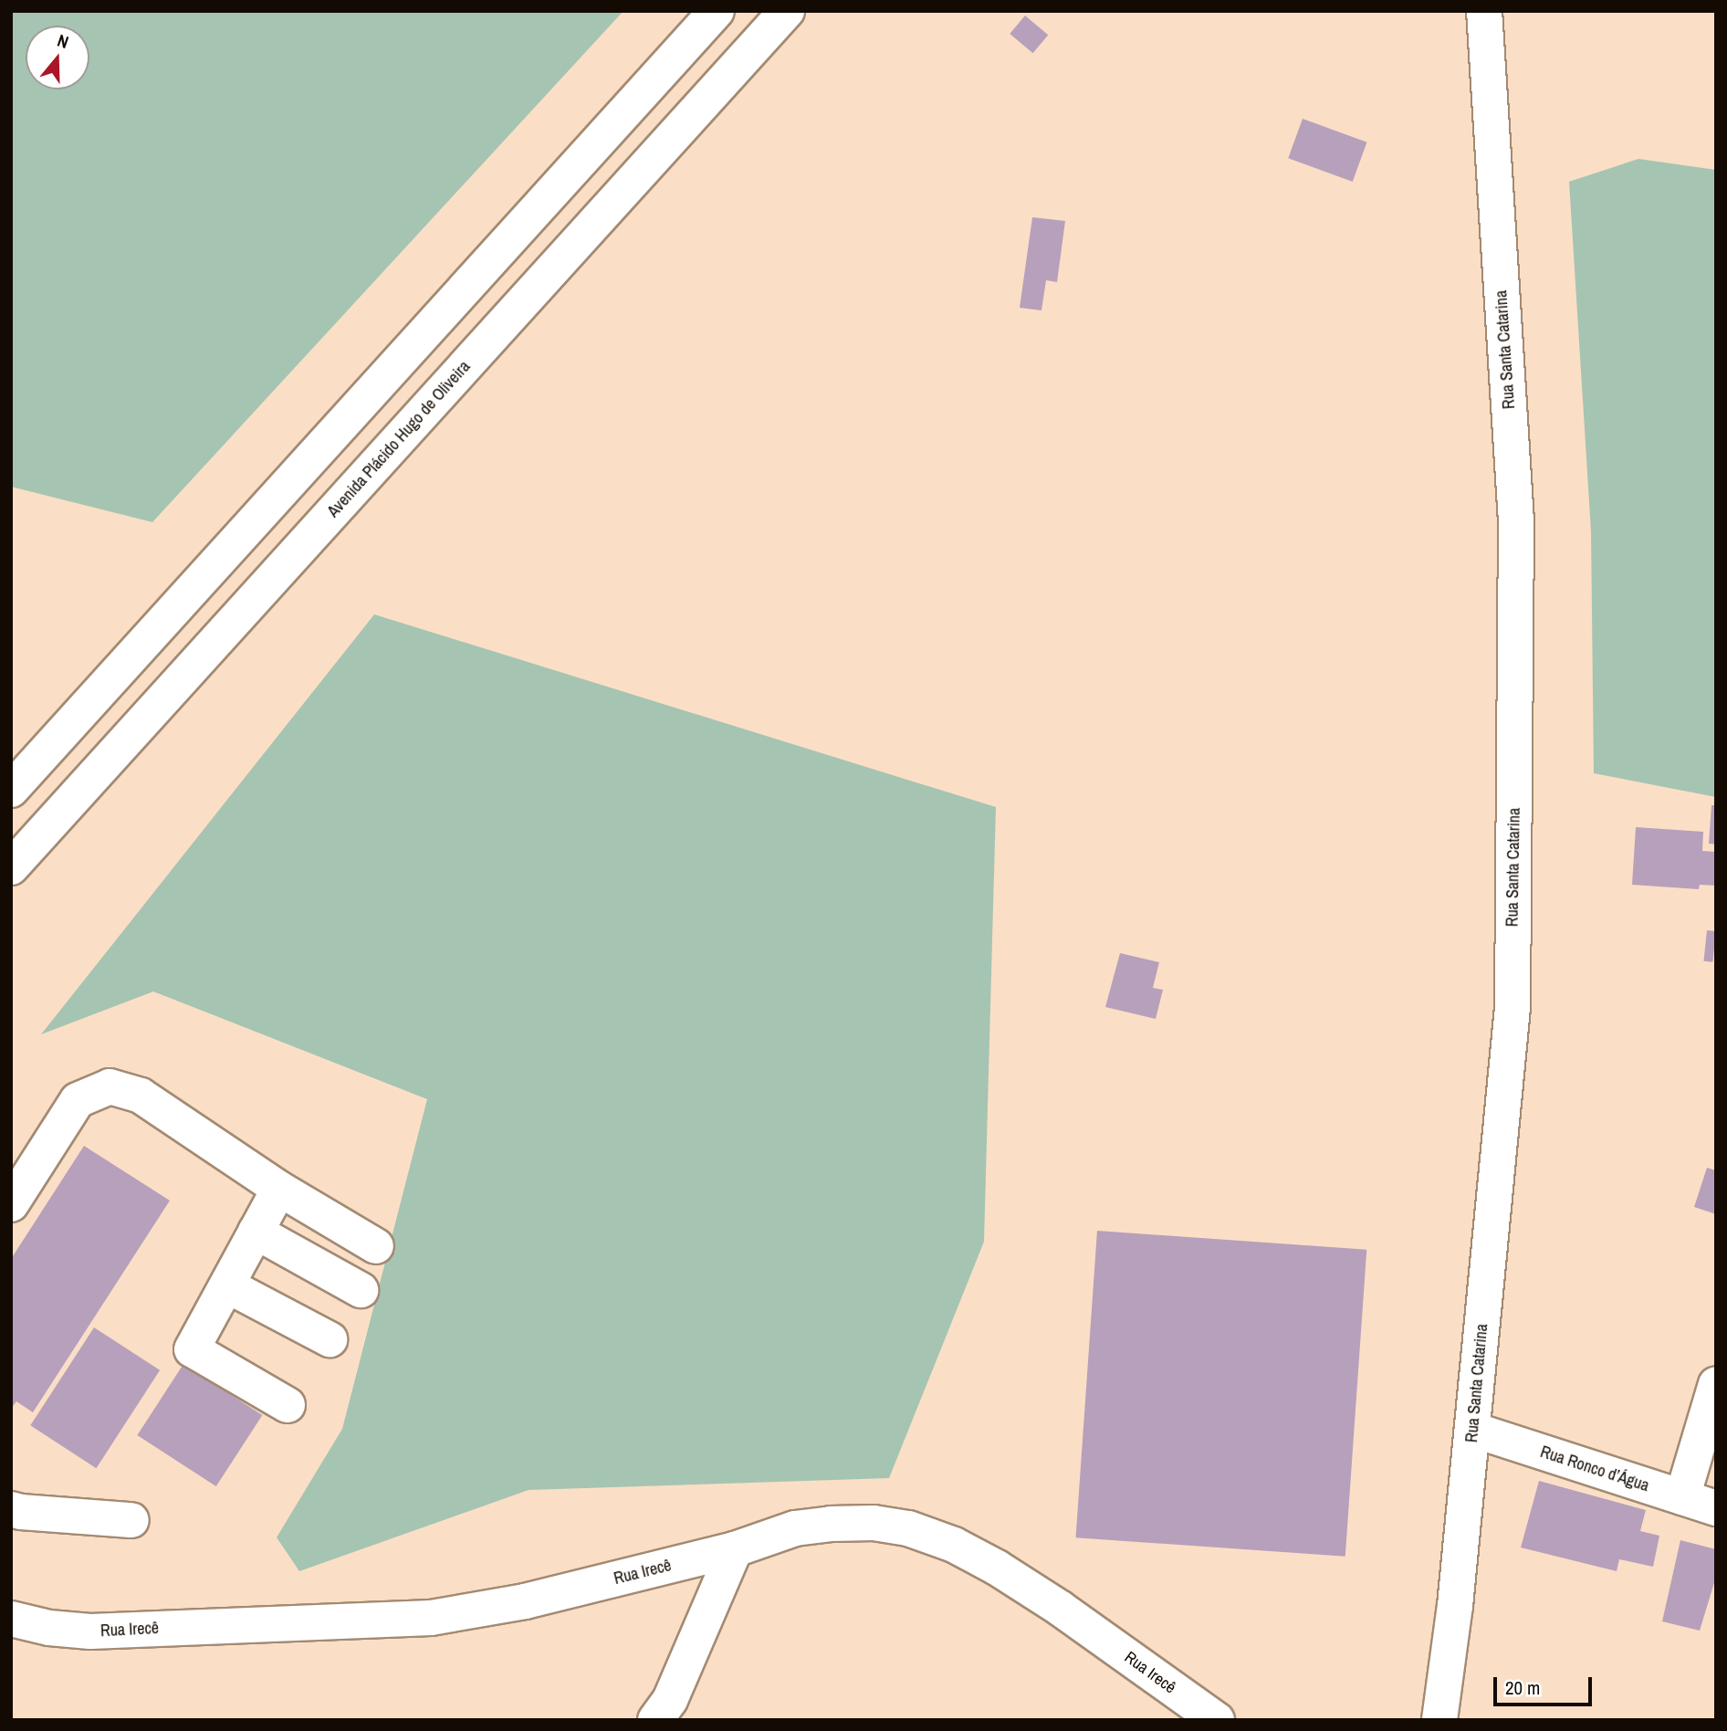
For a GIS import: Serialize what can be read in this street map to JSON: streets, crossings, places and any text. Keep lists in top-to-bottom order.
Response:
{
  "streets": {
    "street": [
      "Rua Santa Catarina",
      "Avenida Plácido Hugo de Oliveira",
      "Rua Ronco d’Água",
      "Rua Irecê"
    ]
  },
  "crossings": [
    ["Rua Santa Catarina", "Rua Ronco d’Água"]
  ],
  "scale_bar": "20 m",
  "north": "top"
}
